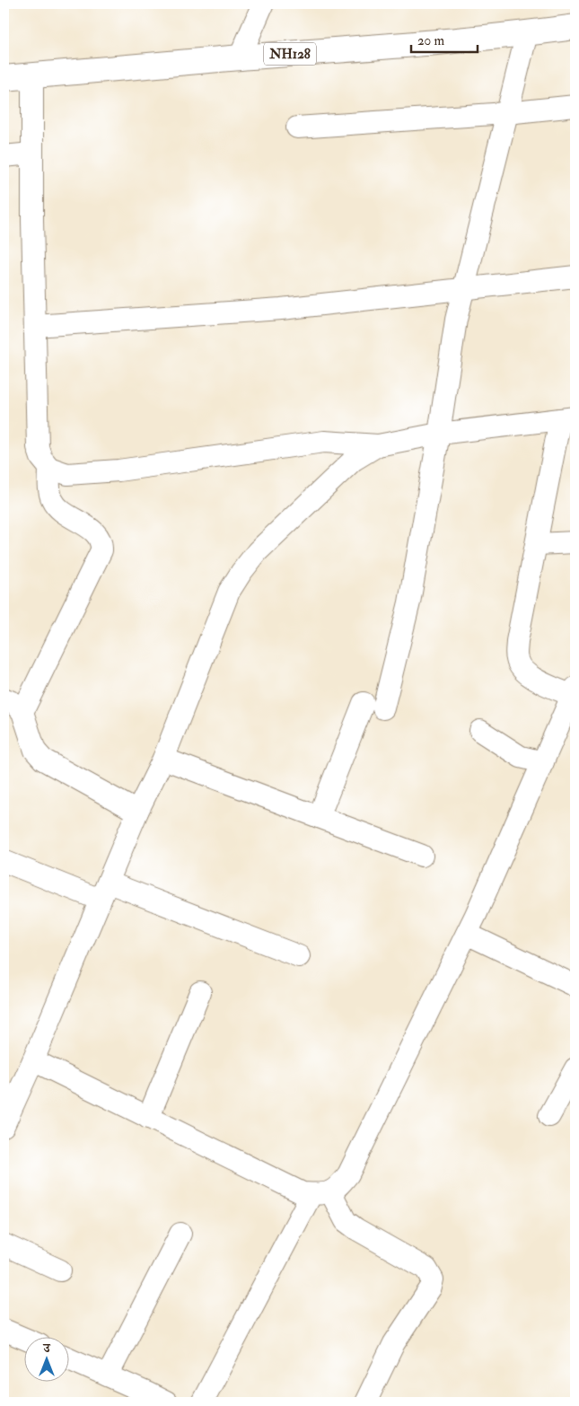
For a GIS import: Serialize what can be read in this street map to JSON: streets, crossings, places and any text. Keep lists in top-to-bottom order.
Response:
{
  "streets": {
    "highway": ["NH128"]
  },
  "scale_bar": "20 m",
  "north": "top"
}
